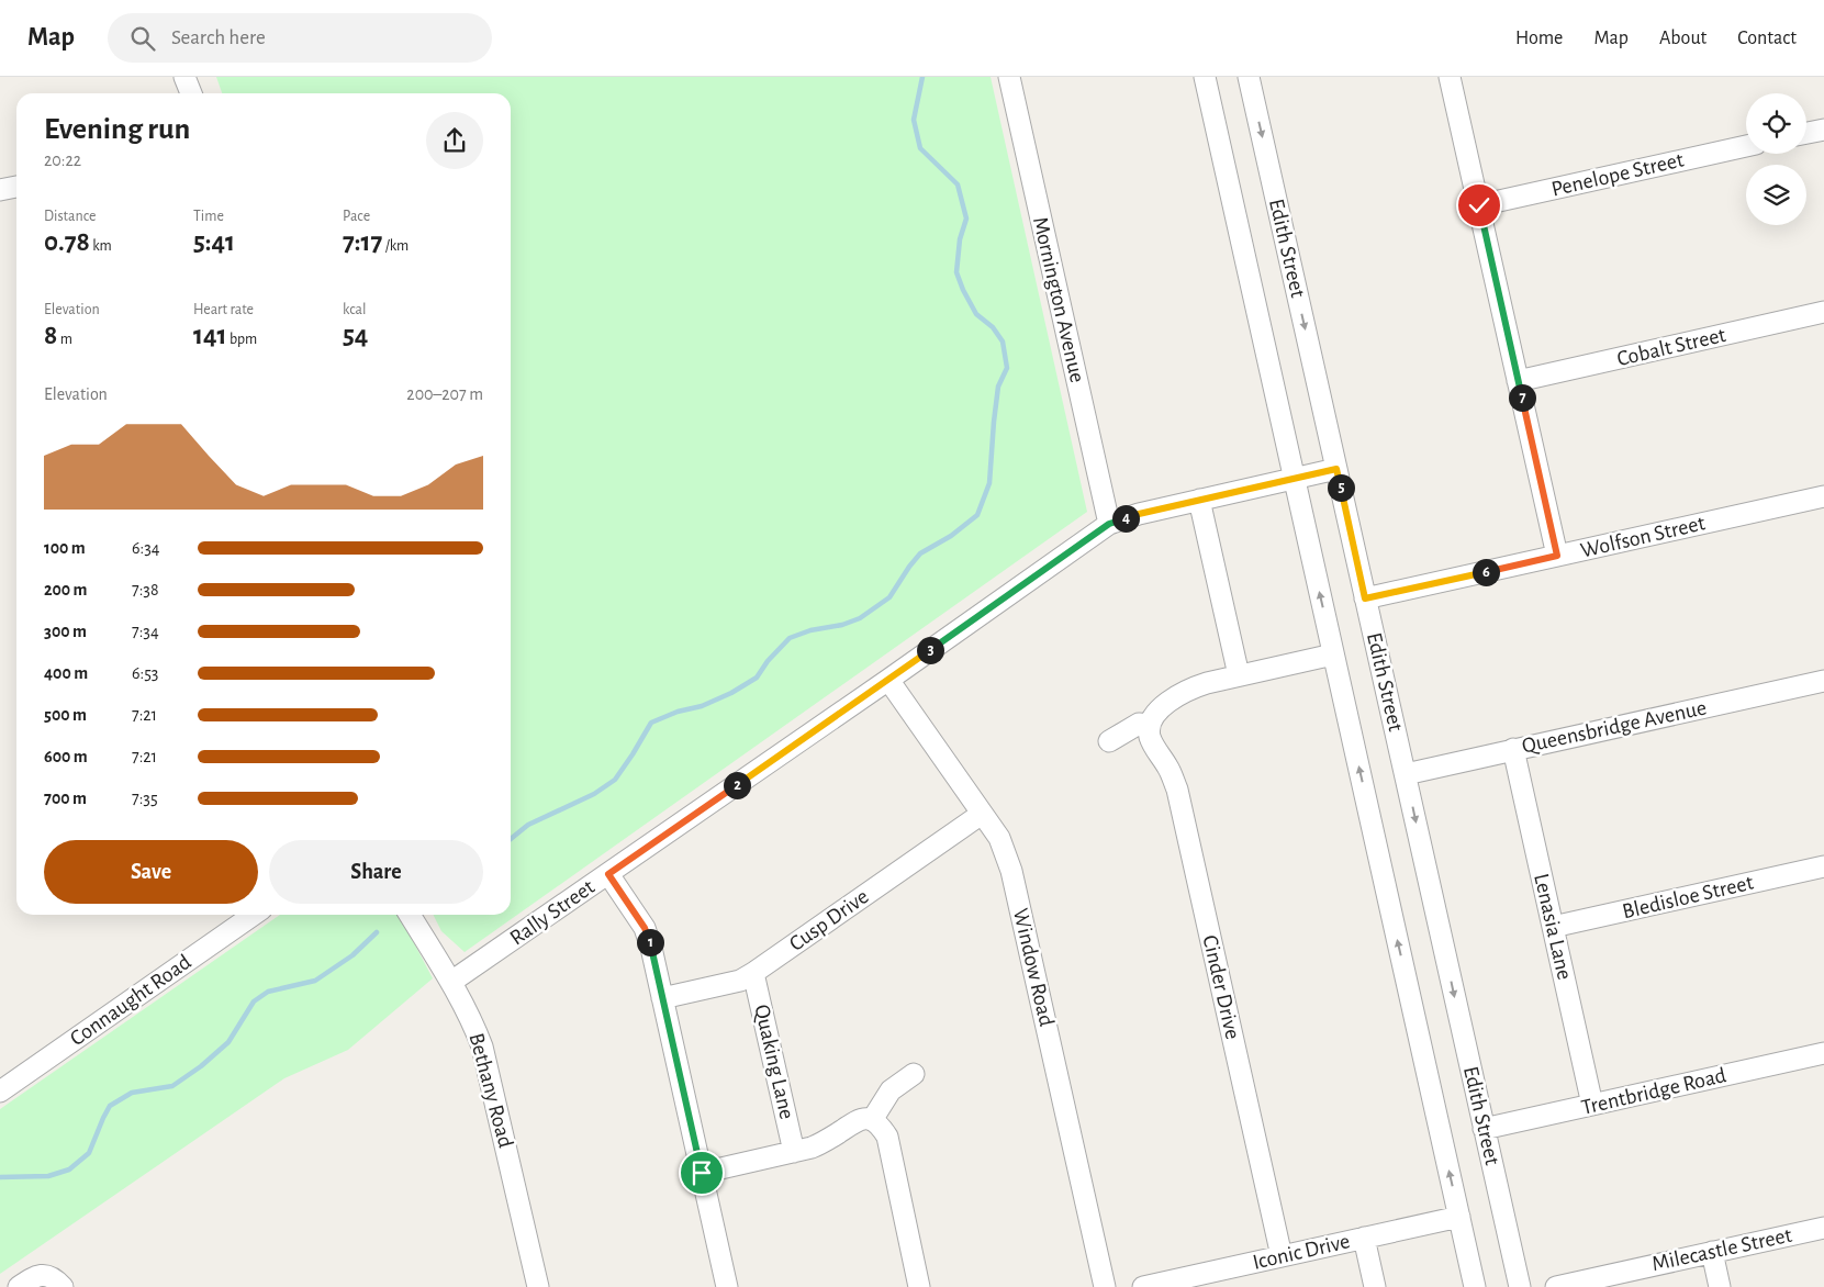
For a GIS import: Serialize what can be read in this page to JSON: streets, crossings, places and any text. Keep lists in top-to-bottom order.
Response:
{
  "streets": {
    "street": [
      "Penelope Street",
      "Edith Street",
      "Mornington Avenue",
      "Cobalt Street",
      "Wolfson Street",
      "Queensbridge Avenue",
      "Bledisloe Street",
      "Rally Street",
      "Cusp Drive",
      "Lenasia Lane",
      "Window Road",
      "Cinder Drive",
      "Connaught Road",
      "Quaking Lane",
      "Bethany Road",
      "Trentbridge Road",
      "Milecastle Street",
      "Iconic Drive"
    ]
  },
  "crossings": [
    ["Edith Street", "Wolfson Street"],
    ["Edith Street", "Queensbridge Avenue"],
    ["Edith Street", "Rally Street"],
    ["Edith Street", "Trentbridge Road"],
    ["Edith Street", "Iconic Drive"],
    ["Mornington Avenue", "Rally Street"],
    ["Queensbridge Avenue", "Lenasia Lane"],
    ["Bledisloe Street", "Lenasia Lane"],
    ["Rally Street", "Window Road"],
    ["Rally Street", "Bethany Road"],
    ["Cusp Drive", "Window Road"],
    ["Cusp Drive", "Quaking Lane"],
    ["Lenasia Lane", "Trentbridge Road"],
    ["Cinder Drive", "Iconic Drive"]
  ],
  "page": {
    "header": "Map",
    "search": "Search here",
    "nav": [
      "Home",
      "Map",
      "About",
      "Contact"
    ],
    "heading": ["Evening run", "20:22"],
    "stats": [
      ["Distance", "0.78 km"],
      ["Time", "5:41"],
      ["Pace", "7:17 /km"],
      ["Elevation", "8 m"],
      ["Heart rate", "141 bpm"],
      ["kcal", "54"]
    ],
    "chart": ["Elevation", "200–207 m"],
    "pins": [
      "7",
      "5",
      "4",
      "6",
      "3",
      "2",
      "1"
    ],
    "list": [
      {
        "name": "100 m",
        "note": "6:34"
      },
      {
        "name": "200 m",
        "note": "7:38"
      },
      {
        "name": "300 m",
        "note": "7:34"
      },
      {
        "name": "400 m",
        "note": "6:53"
      },
      {
        "name": "500 m",
        "note": "7:21"
      },
      {
        "name": "600 m",
        "note": "7:21"
      },
      {
        "name": "700 m",
        "note": "7:35"
      }
    ],
    "buttons": ["Save", "Share"]
  }
}
